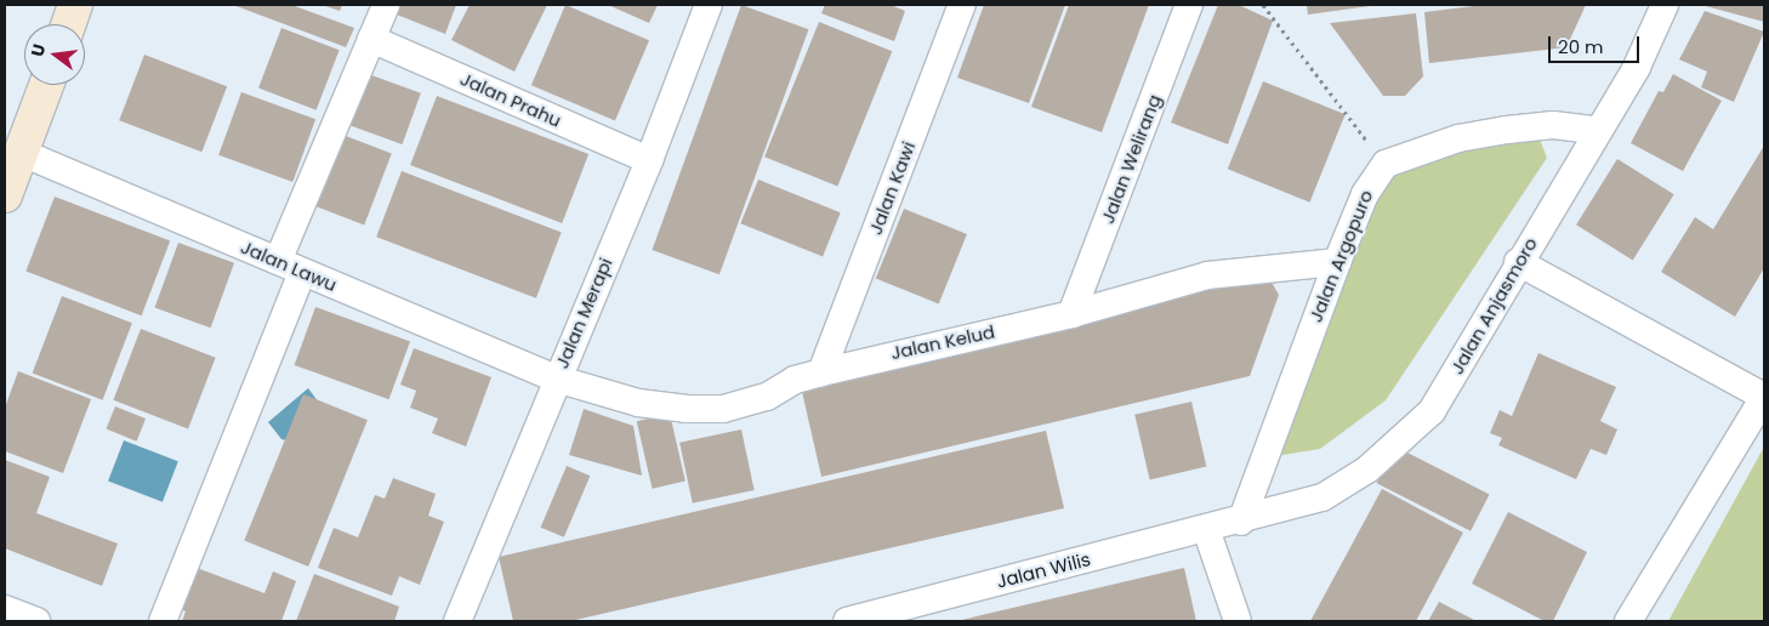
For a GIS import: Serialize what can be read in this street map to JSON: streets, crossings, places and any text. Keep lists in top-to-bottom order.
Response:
{
  "streets": {
    "street": [
      "Jalan Prahu",
      "Jalan Welirang",
      "Jalan Kawi",
      "Jalan Argopuro",
      "Jalan Lawu",
      "Jalan Anjasmoro",
      "Jalan Merapi",
      "Jalan Kelud",
      "Jalan Wilis"
    ]
  },
  "crossings": [
    ["Jalan Prahu", "Jalan Merapi"],
    ["Jalan Welirang", "Jalan Kelud"],
    ["Jalan Kawi", "Jalan Kelud"],
    ["Jalan Argopuro", "Jalan Anjasmoro"],
    ["Jalan Argopuro", "Jalan Kelud"],
    ["Jalan Argopuro", "Jalan Wilis"],
    ["Jalan Lawu", "Jalan Merapi"],
    ["Jalan Lawu", "Jalan Kelud"],
    ["Jalan Anjasmoro", "Jalan Wilis"],
    ["Jalan Merapi", "Jalan Kelud"]
  ],
  "scale_bar": "20 m",
  "north": "left"
}
